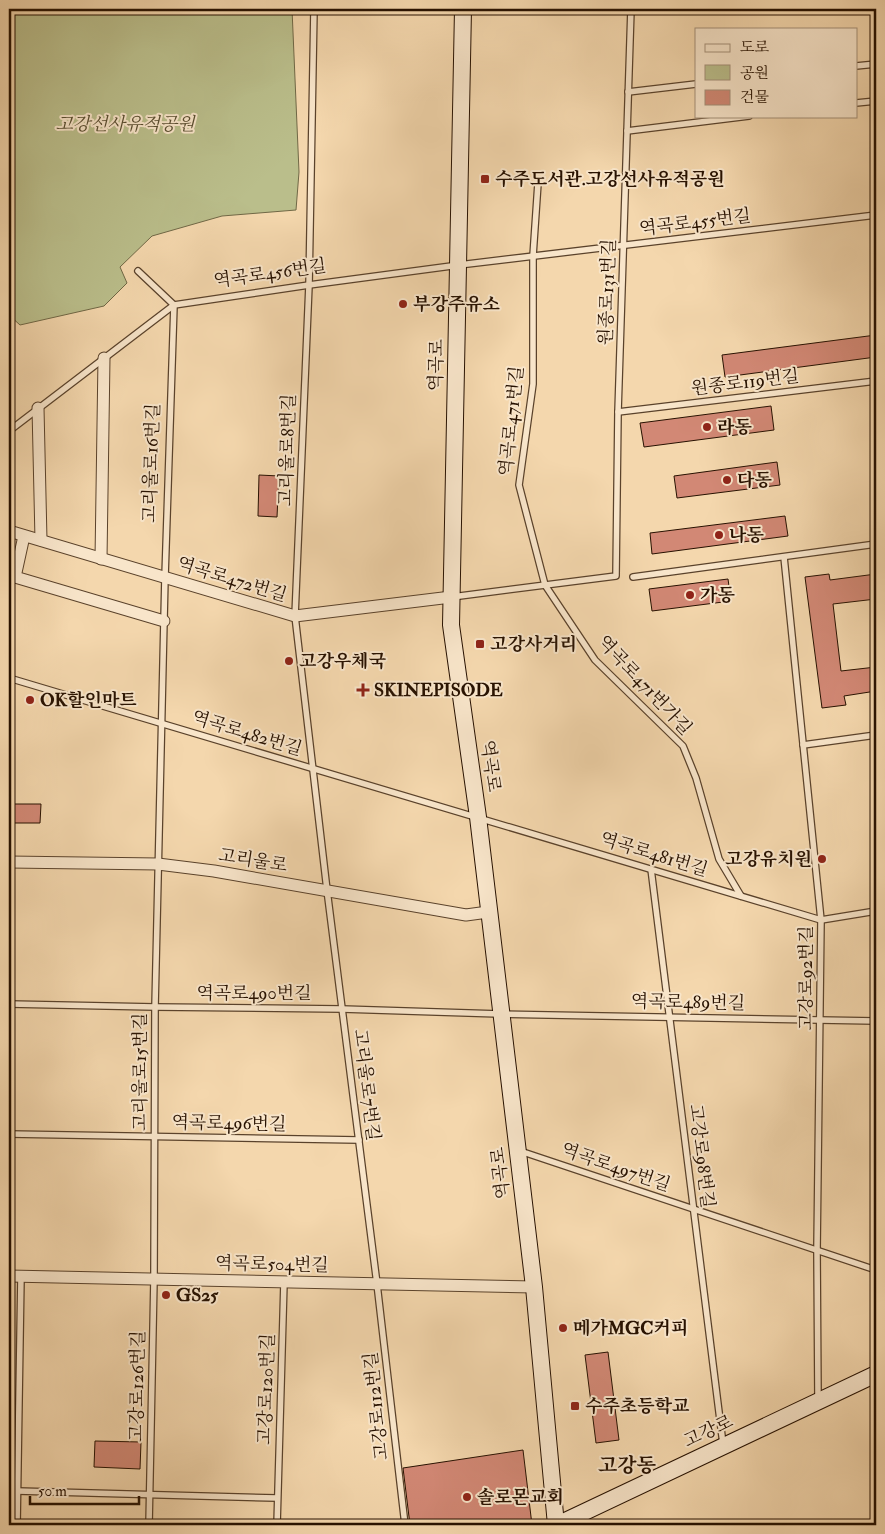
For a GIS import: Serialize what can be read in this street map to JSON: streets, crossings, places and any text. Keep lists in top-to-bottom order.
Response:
{
  "streets": {
    "street": [
      "역곡로",
      "역곡로472번길",
      "고리울로",
      "역곡로504번길",
      "고강로"
    ],
    "lane": [
      "역곡로455번길",
      "역곡로456번길",
      "원종로131번길",
      "원종로119번길",
      "역곡로471번길",
      "고리울로8번길",
      "고리울로16번길",
      "역곡로471번가길",
      "역곡로482번길",
      "역곡로481번길",
      "고강로92번길",
      "역곡로490번길",
      "역곡로489번길",
      "고리울로15번길",
      "고리울로7번길",
      "역곡로496번길",
      "고강로98번길",
      "역곡로497번길",
      "고강로126번길",
      "고강로120번길",
      "고강로112번길"
    ]
  },
  "crossings": [
    ["역곡로455번길", "역곡로456번길"],
    ["역곡로455번길", "원종로131번길"],
    ["역곡로455번길", "역곡로"],
    ["역곡로455번길", "역곡로471번길"],
    ["역곡로456번길", "역곡로"],
    ["역곡로456번길", "고리울로8번길"],
    ["역곡로456번길", "고리울로16번길"],
    ["원종로131번길", "원종로119번길"],
    ["원종로131번길", "역곡로471번길"],
    ["원종로131번길", "역곡로471번가길"],
    ["역곡로", "역곡로472번길"],
    ["역곡로", "역곡로482번길"],
    ["역곡로", "역곡로481번길"],
    ["역곡로", "고리울로"],
    ["역곡로", "역곡로490번길"],
    ["역곡로", "역곡로489번길"],
    ["역곡로", "역곡로497번길"],
    ["역곡로", "역곡로504번길"],
    ["역곡로", "고강로"],
    ["역곡로471번길", "역곡로471번가길"],
    ["고리울로8번길", "역곡로472번길"],
    ["고리울로8번길", "역곡로482번길"],
    ["고리울로8번길", "고리울로"],
    ["고리울로8번길", "고리울로7번길"],
    ["고리울로16번길", "역곡로472번길"],
    ["고리울로16번길", "역곡로482번길"],
    ["고리울로16번길", "고리울로"],
    ["고리울로16번길", "고리울로15번길"],
    ["역곡로471번가길", "역곡로481번길"],
    ["역곡로482번길", "역곡로481번길"],
    ["역곡로481번길", "고강로92번길"],
    ["역곡로481번길", "고강로98번길"],
    ["고리울로", "고리울로15번길"],
    ["고리울로", "고리울로7번길"],
    ["고강로92번길", "역곡로489번길"],
    ["고강로92번길", "역곡로497번길"],
    ["고강로92번길", "고강로"],
    ["역곡로490번길", "역곡로489번길"],
    ["역곡로490번길", "고리울로15번길"],
    ["역곡로490번길", "고리울로7번길"],
    ["역곡로489번길", "고강로98번길"],
    ["고리울로15번길", "역곡로496번길"],
    ["고리울로15번길", "역곡로504번길"],
    ["고리울로15번길", "고강로126번길"],
    ["고리울로7번길", "역곡로496번길"],
    ["고리울로7번길", "역곡로504번길"],
    ["고리울로7번길", "고강로112번길"],
    ["고강로98번길", "역곡로497번길"],
    ["고강로98번길", "고강로"],
    ["역곡로504번길", "고강로126번길"],
    ["역곡로504번길", "고강로120번길"],
    ["역곡로504번길", "고강로112번길"]
  ],
  "districts": ["고강동"],
  "parks": ["고강선사유적공원"],
  "places": {
    "transit": ["수주도서관.고강선사유적공원", "고강사거리", "수주초등학교"],
    "other": [
      "부강주유소",
      "라동",
      "다동",
      "나동",
      "가동",
      "고강우체국",
      "OK할인마트",
      "고강유치원",
      "GS25",
      "메가MGC커피",
      "솔로몬교회"
    ],
    "health": ["SKINEPISODE"]
  },
  "legend": ["도로", "공원", "건물"],
  "scale_bar": "50 m"
}
